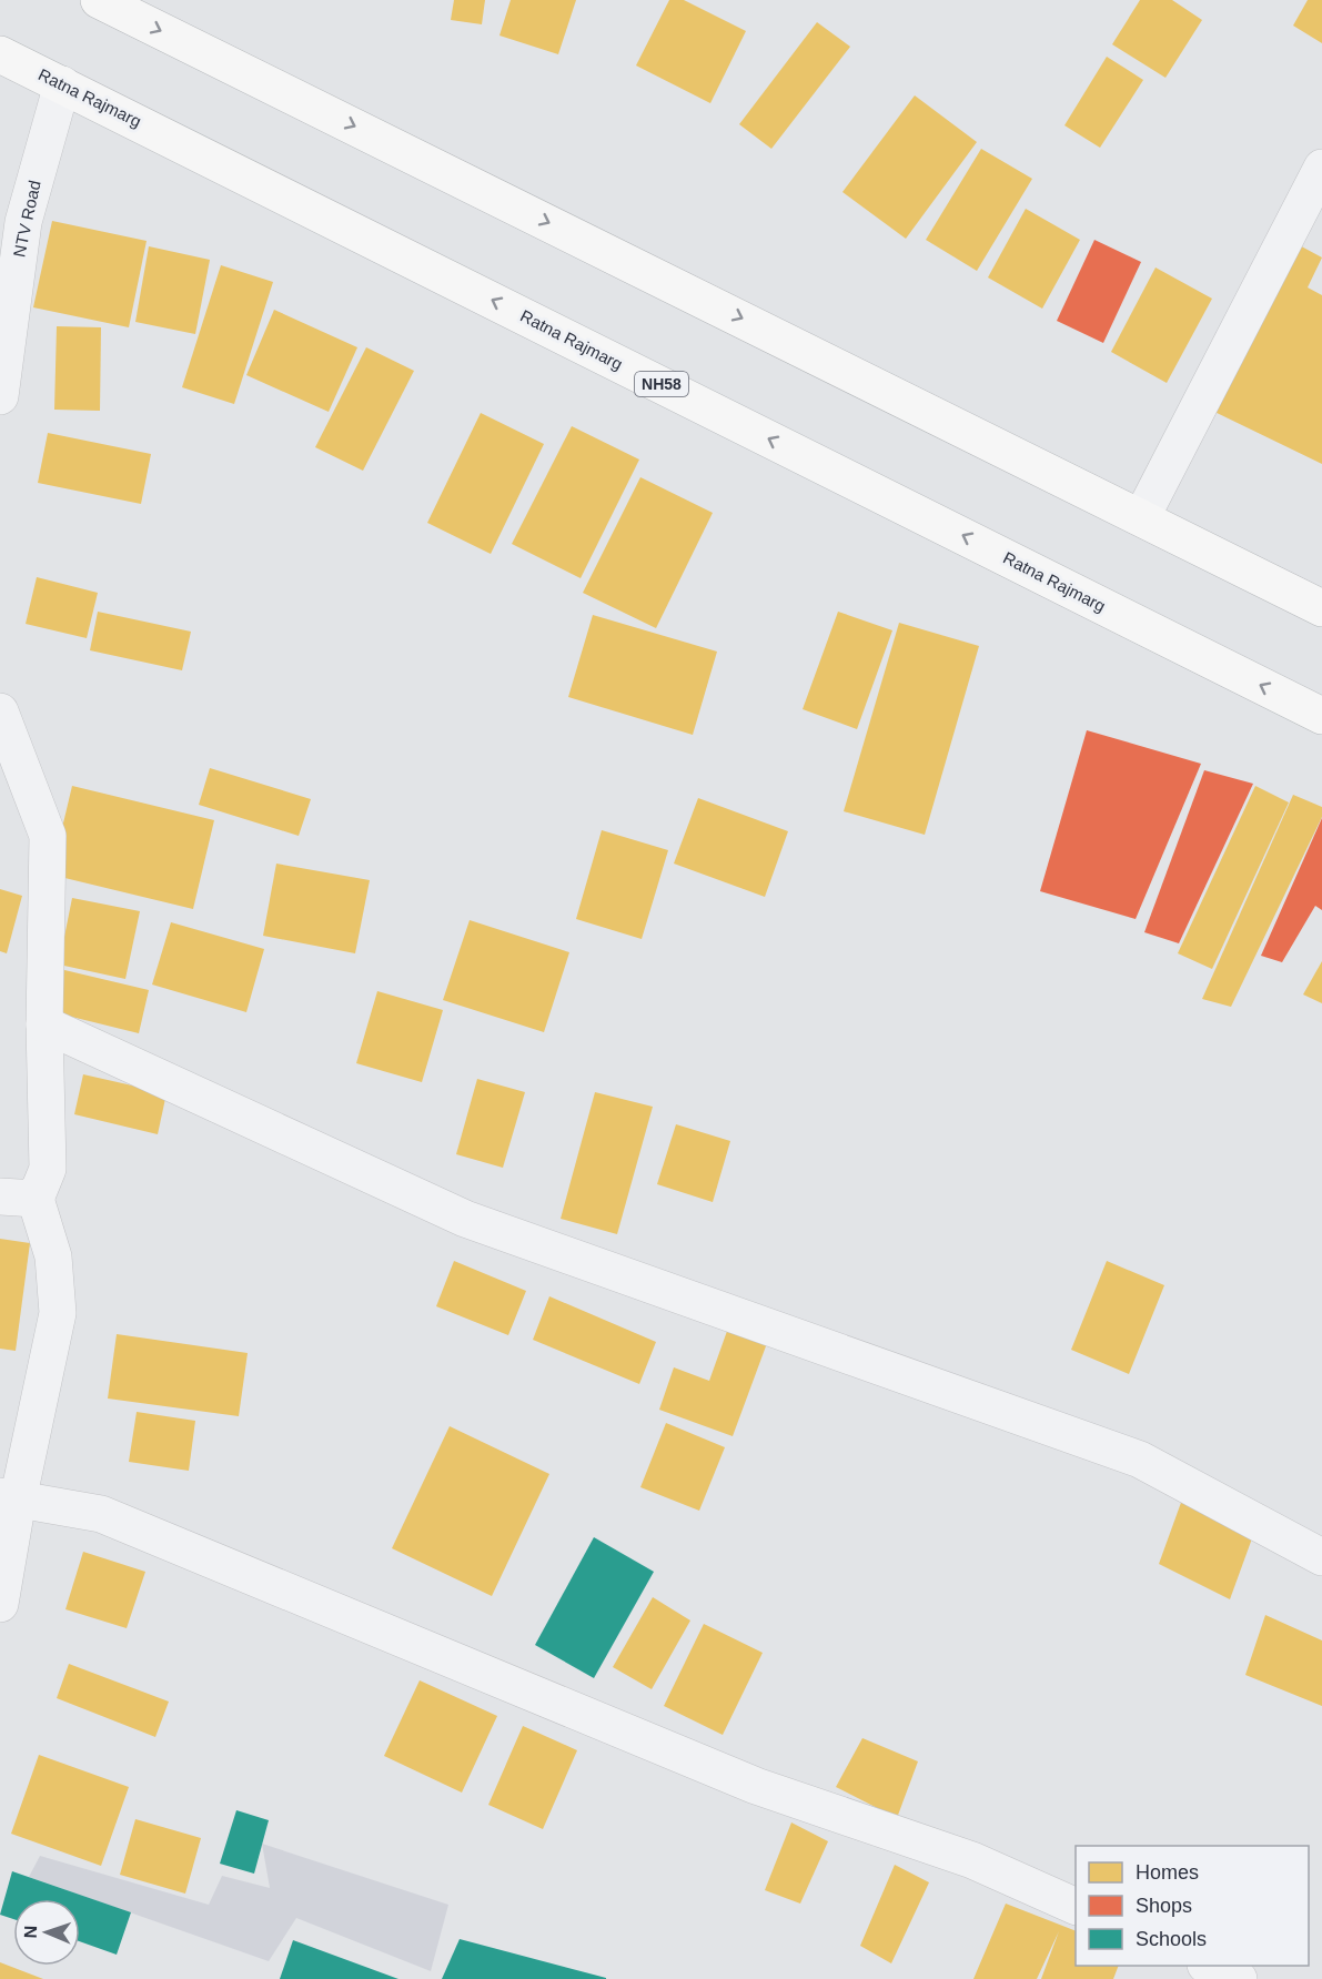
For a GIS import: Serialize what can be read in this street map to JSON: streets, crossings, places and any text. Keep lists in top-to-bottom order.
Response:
{
  "streets": {
    "highway": ["Ratna Rajmarg", "NH58"],
    "street": ["NTV Road"]
  },
  "crossings": [
    ["Ratna Rajmarg", "NTV Road"]
  ],
  "legend": ["Homes", "Shops", "Schools"],
  "north": "left"
}
